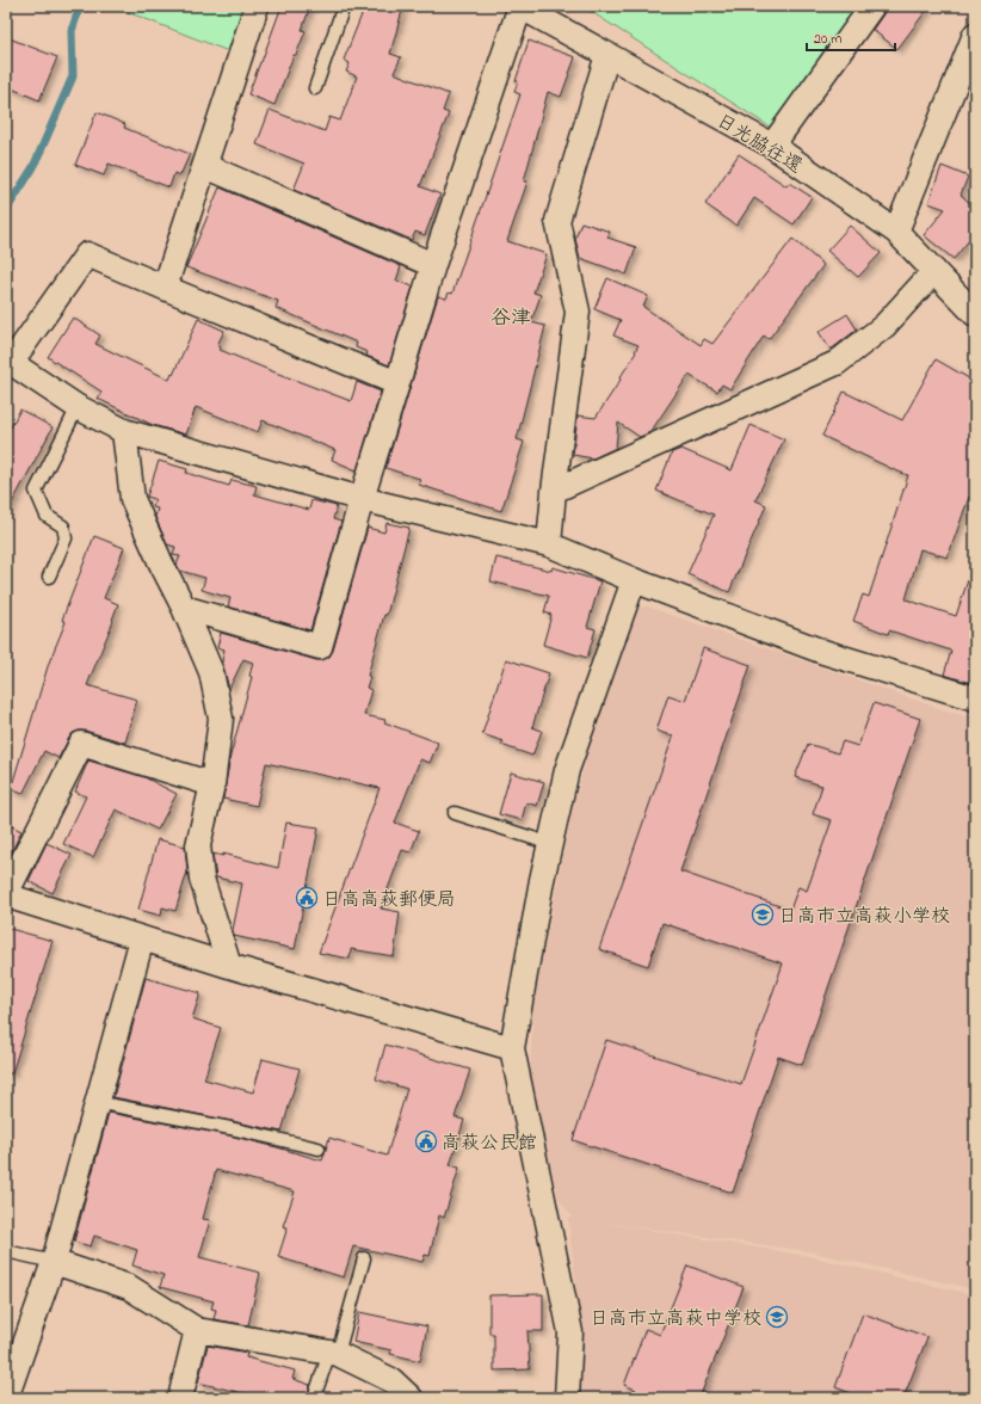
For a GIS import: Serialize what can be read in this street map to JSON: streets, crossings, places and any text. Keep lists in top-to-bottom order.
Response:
{
  "streets": {
    "street": ["日光脇往還"]
  },
  "districts": ["谷津"],
  "places": {
    "public building": ["日高高萩郵便局", "高萩公民館"],
    "school or university": ["日高市立高萩小学校", "日高市立高萩中学校"]
  },
  "scale_bar": "20 m"
}
